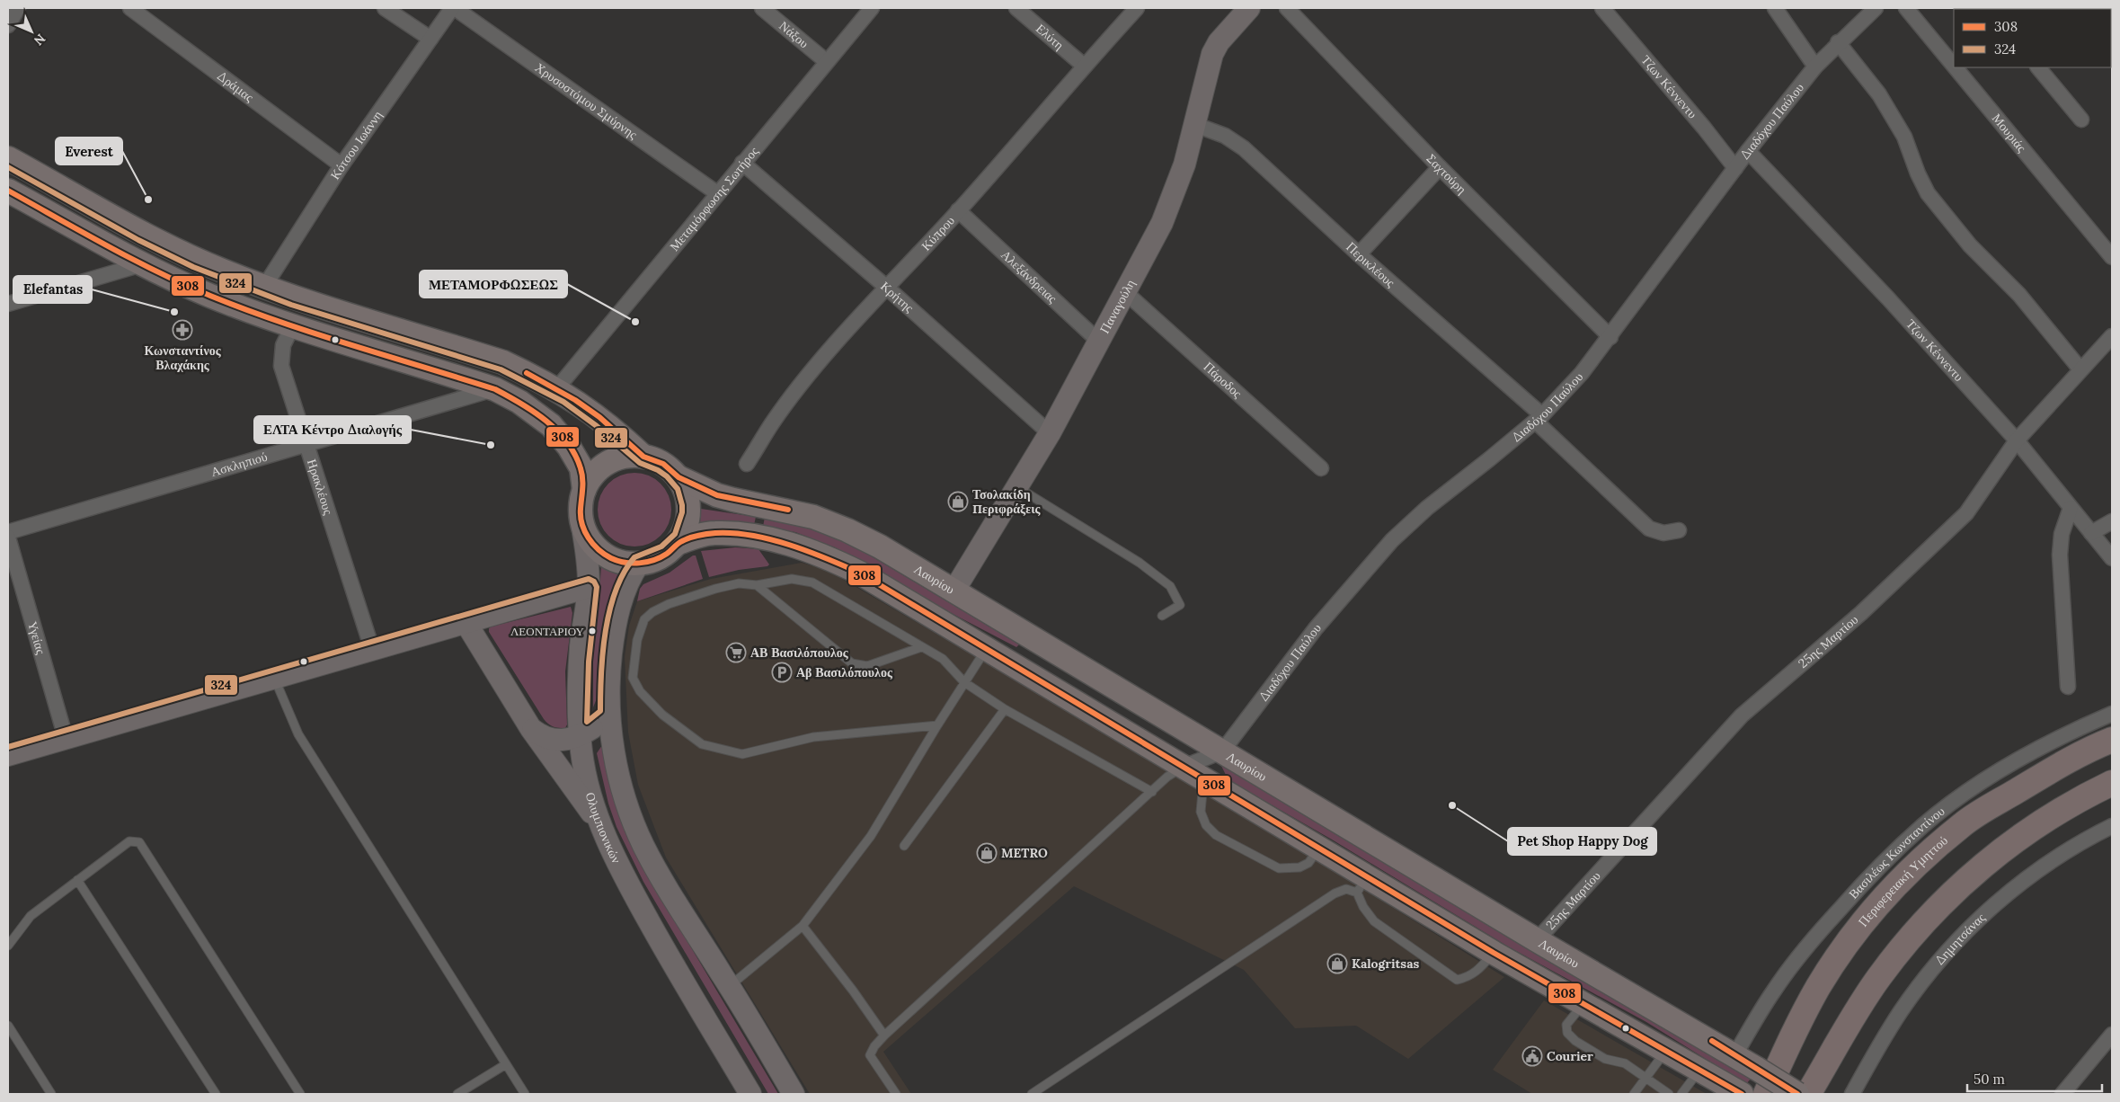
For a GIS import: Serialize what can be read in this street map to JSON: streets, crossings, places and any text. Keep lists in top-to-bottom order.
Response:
{
  "streets": {
    "highway": ["Περιφερειακή Υμηττού"],
    "main road": ["Λαυρίου"],
    "street": [
      "Νάξου",
      "Ελύτη",
      "Δράμας",
      "Τζων Κέννεντυ",
      "Χρυσοστόμου Σμύρνης",
      "Διαδόχου Παύλου",
      "Μουριάς",
      "Κότσου Ιωάννη",
      "Σαχτούρη",
      "Μεταμόρφωσης Σωτήρος",
      "Κύπρου",
      "Περικλέους",
      "Αλεξάνδρειας",
      "Κρήτης",
      "Παναγούλη",
      "Πάροδος",
      "Ασκληπιού",
      "Ηρακλέους",
      "Υγείας",
      "25ης Μαρτίου",
      "Ολυμπιονικών",
      "Βασιλέως Κωνσταντίνου",
      "Δημητσάνας"
    ]
  },
  "crossings": [
    ["Νάξου", "Μεταμόρφωσης Σωτήρος"],
    ["Ελύτη", "Κύπρου"],
    ["Δράμας", "Κότσου Ιωάννη"],
    ["Τζων Κέννεντυ", "Διαδόχου Παύλου"],
    ["Τζων Κέννεντυ", "25ης Μαρτίου"],
    ["Χρυσοστόμου Σμύρνης", "Κότσου Ιωάννη"],
    ["Χρυσοστόμου Σμύρνης", "Μεταμόρφωσης Σωτήρος"],
    ["Διαδόχου Παύλου", "Σαχτούρη"],
    ["Διαδόχου Παύλου", "Περικλέους"],
    ["Διαδόχου Παύλου", "Λαυρίου"],
    ["Κότσου Ιωάννη", "Λαυρίου"],
    ["Μεταμόρφωσης Σωτήρος", "Κρήτης"],
    ["Μεταμόρφωσης Σωτήρος", "Λαυρίου"],
    ["Κύπρου", "Αλεξάνδρειας"],
    ["Κύπρου", "Κρήτης"],
    ["Περικλέους", "Παναγούλη"],
    ["Αλεξάνδρειας", "Παναγούλη"],
    ["Κρήτης", "Παναγούλη"],
    ["Παναγούλη", "Πάροδος"],
    ["Παναγούλη", "Λαυρίου"],
    ["Ασκληπιού", "Ηρακλέους"],
    ["Ασκληπιού", "Λαυρίου"],
    ["Ηρακλέους", "Λαυρίου"],
    ["Λαυρίου", "25ης Μαρτίου"],
    ["Λαυρίου", "Ολυμπιονικών"],
    ["Λαυρίου", "Βασιλέως Κωνσταντίνου"]
  ],
  "places": {
    "other": [
      "Everest",
      "Elefantas",
      "ΜΕΤΑΜΟΡΦΩΣΕΩΣ",
      "ΕΛΤΑ Κέντρο Διαλογής",
      "ΛΕΟΝΤΑΡΙΟΥ",
      "Pet Shop Happy Dog"
    ],
    "pharmacy": ["Κωνσταντίνος Βλαχάκης"],
    "shop": ["Τσολακίδη Περιφράξεις", "METRO", "Kalogritsas"],
    "supermarket": ["ΑΒ Βασιλόπουλος"],
    "parking": ["Αβ Βασιλόπουλος"],
    "public building": ["Courier"]
  },
  "lines": ["transit line 324", "transit line 308"],
  "legend": ["308", "324"],
  "scale_bar": "50 m",
  "north": "bottom right"
}
